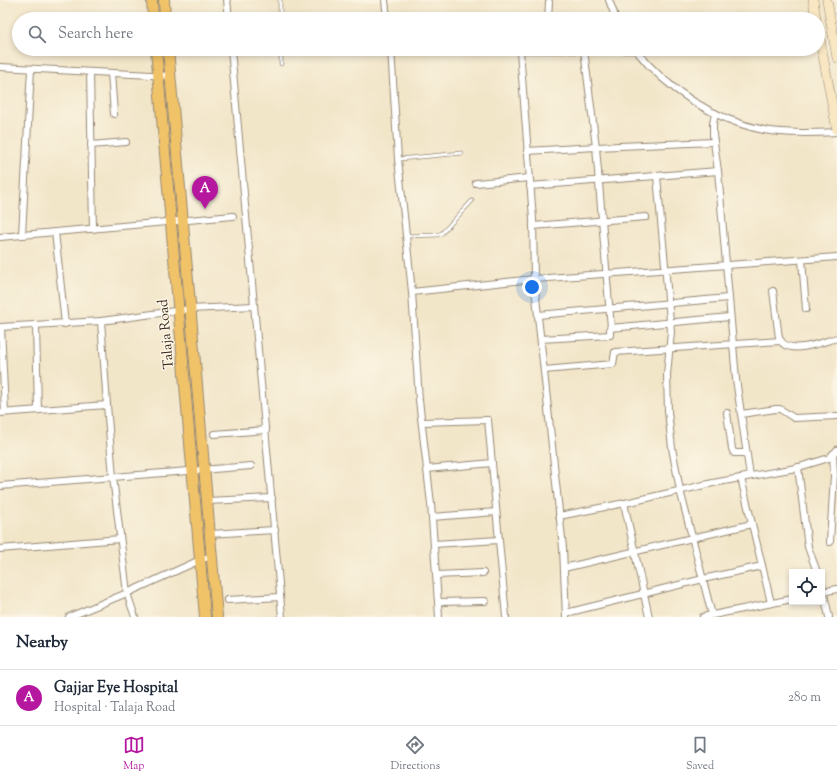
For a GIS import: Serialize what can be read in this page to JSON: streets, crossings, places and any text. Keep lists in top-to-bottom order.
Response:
{
  "streets": {
    "main road": ["Talaja Road"]
  },
  "page": {
    "search": "Search here",
    "pins": "A",
    "heading": "Nearby",
    "list": [
      {
        "mark": "A",
        "name": "Gajjar Eye Hospital",
        "note": "Hospital · Talaja Road",
        "value": "280 m"
      }
    ],
    "nav": ["Map", "Directions", "Saved"]
  }
}
